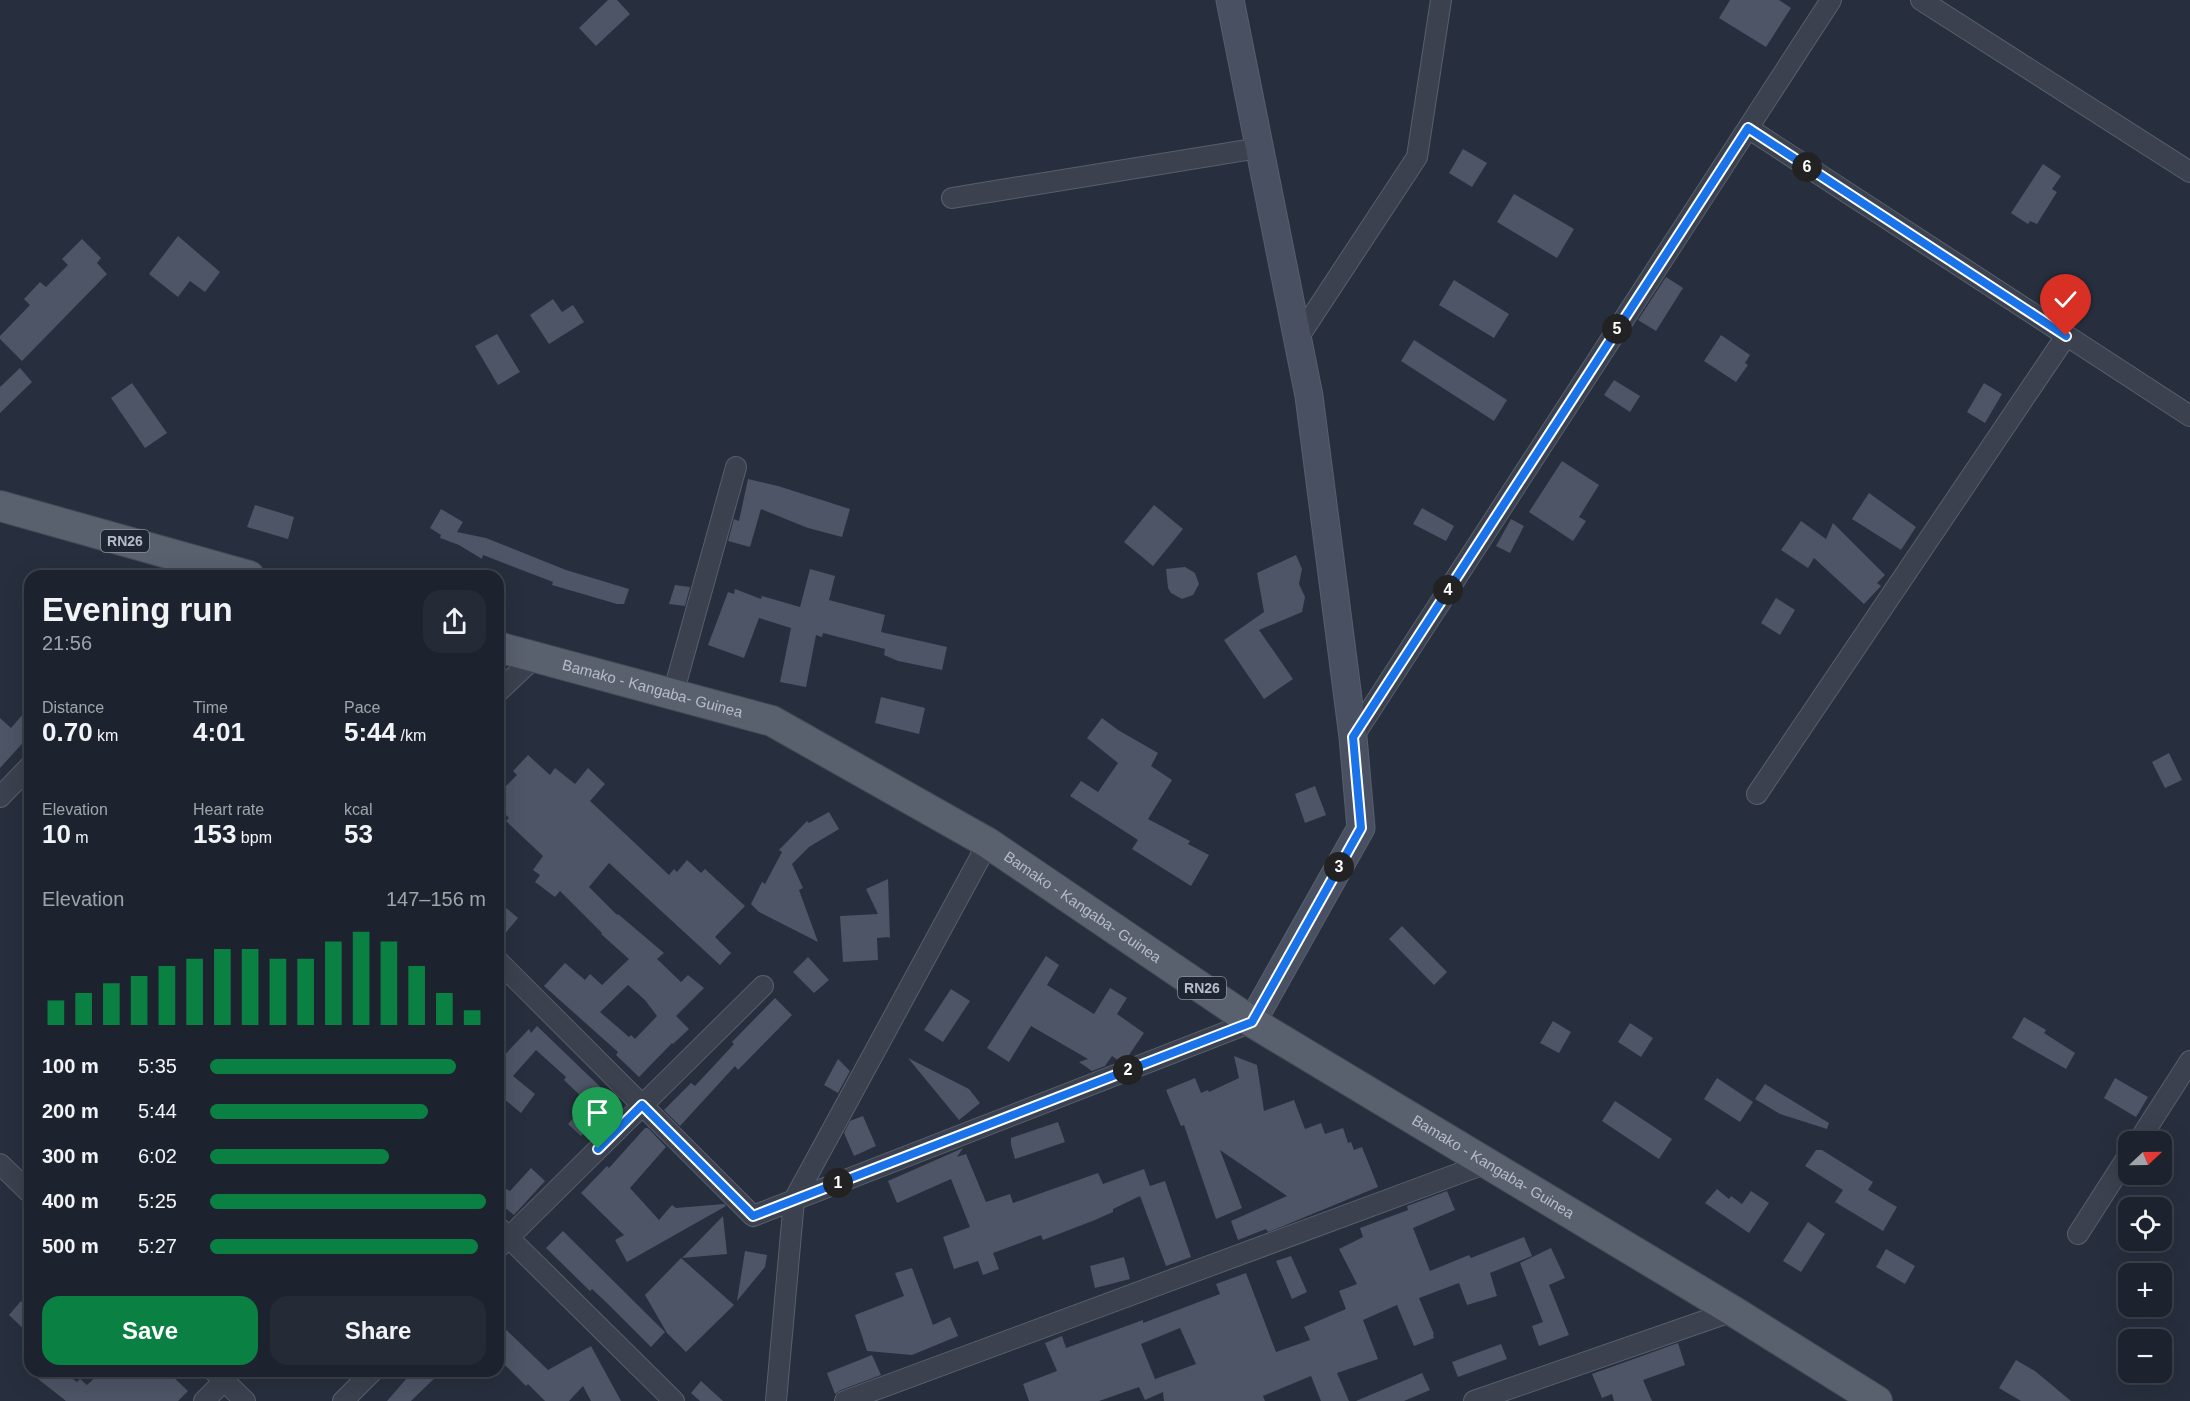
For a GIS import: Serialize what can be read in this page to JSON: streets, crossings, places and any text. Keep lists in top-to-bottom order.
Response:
{
  "streets": {
    "main road": ["RN26", "Bamako - Kangaba- Guinea"]
  },
  "north": "right",
  "page": {
    "pins": [
      "6",
      "5",
      "4",
      "3",
      "2",
      "1"
    ],
    "heading": ["Evening run", "21:56"],
    "stats": [
      ["Distance", "0.70 km"],
      ["Time", "4:01"],
      ["Pace", "5:44 /km"],
      ["Elevation", "10 m"],
      ["Heart rate", "153 bpm"],
      ["kcal", "53"]
    ],
    "chart": ["Elevation", "147–156 m"],
    "list": [
      {
        "name": "100 m",
        "note": "5:35"
      },
      {
        "name": "200 m",
        "note": "5:44"
      },
      {
        "name": "300 m",
        "note": "6:02"
      },
      {
        "name": "400 m",
        "note": "5:25"
      },
      {
        "name": "500 m",
        "note": "5:27"
      }
    ],
    "map_buttons": ["+", "−"],
    "buttons": ["Save", "Share"]
  }
}
